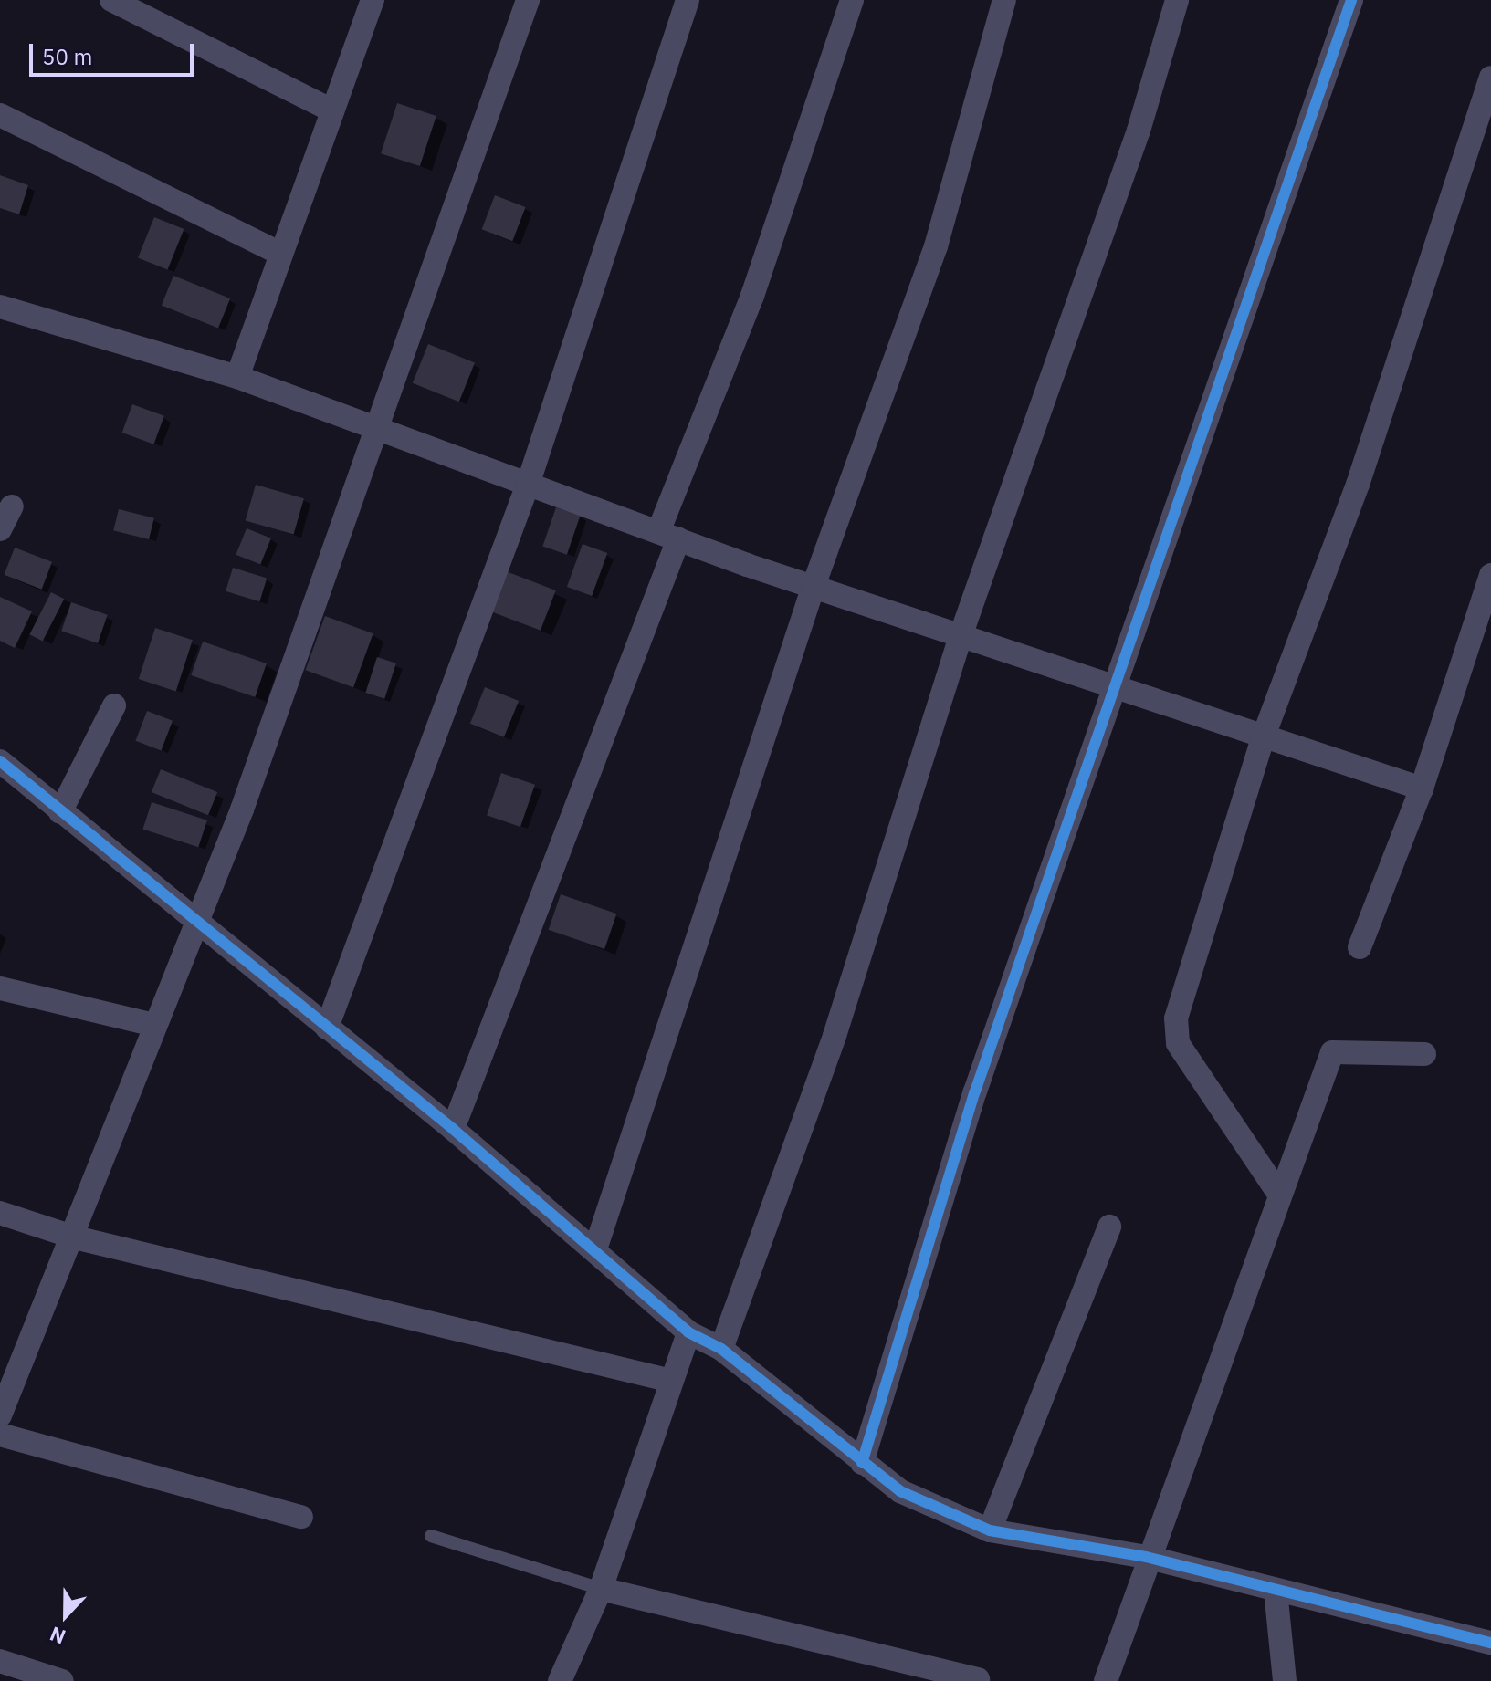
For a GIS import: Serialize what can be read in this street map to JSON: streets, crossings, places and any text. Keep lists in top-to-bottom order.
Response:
{
  "scale_bar": "50 m",
  "north": "bottom"
}
